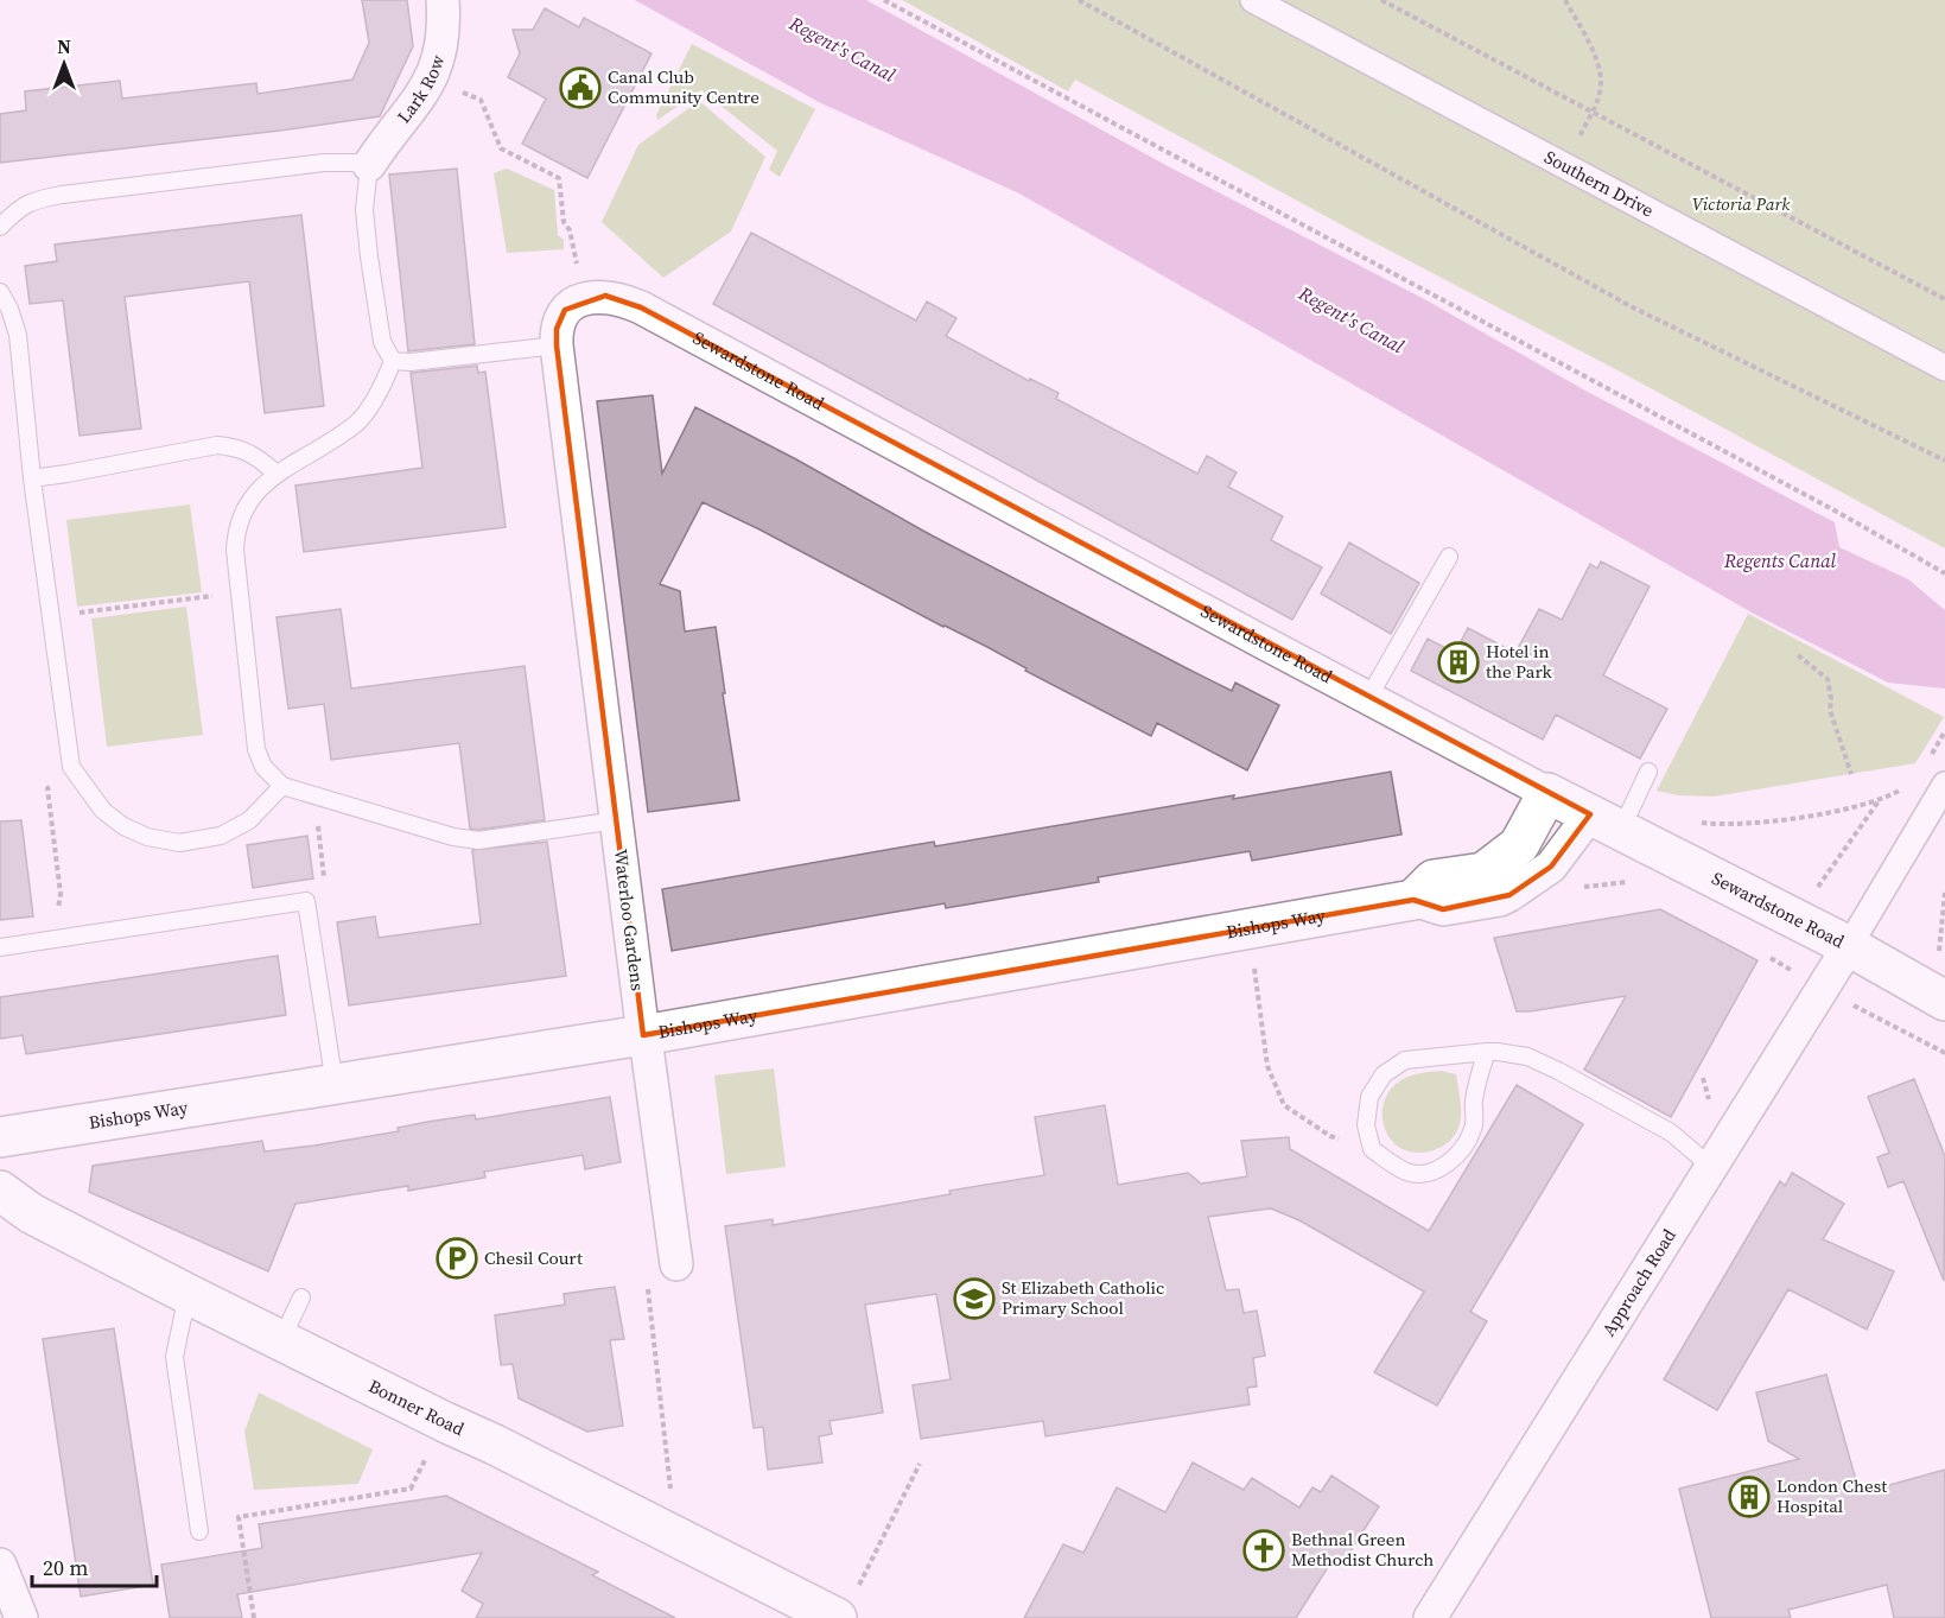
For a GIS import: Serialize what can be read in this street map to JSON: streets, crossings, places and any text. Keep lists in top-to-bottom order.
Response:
{
  "streets": {
    "main road": ["Sewardstone Road", "Bishops Way", "Bonner Road"],
    "street": [
      "Lark Row",
      "Southern Drive",
      "Waterloo Gardens",
      "Approach Road"
    ]
  },
  "crossings": [
    ["Sewardstone Road", "Waterloo Gardens"],
    ["Sewardstone Road", "Bishops Way"],
    ["Sewardstone Road", "Approach Road"],
    ["Waterloo Gardens", "Bishops Way"]
  ],
  "water": ["Regent's Canal", "Regents Canal"],
  "parks": ["Victoria Park"],
  "places": {
    "public building": ["Canal Club Community Centre"],
    "building": ["Hotel in the Park", "London Chest Hospital"],
    "parking": ["Chesil Court"],
    "school or university": ["St Elizabeth Catholic Primary School"],
    "church": ["Bethnal Green Methodist Church"]
  },
  "scale_bar": "20 m",
  "north": "top"
}
